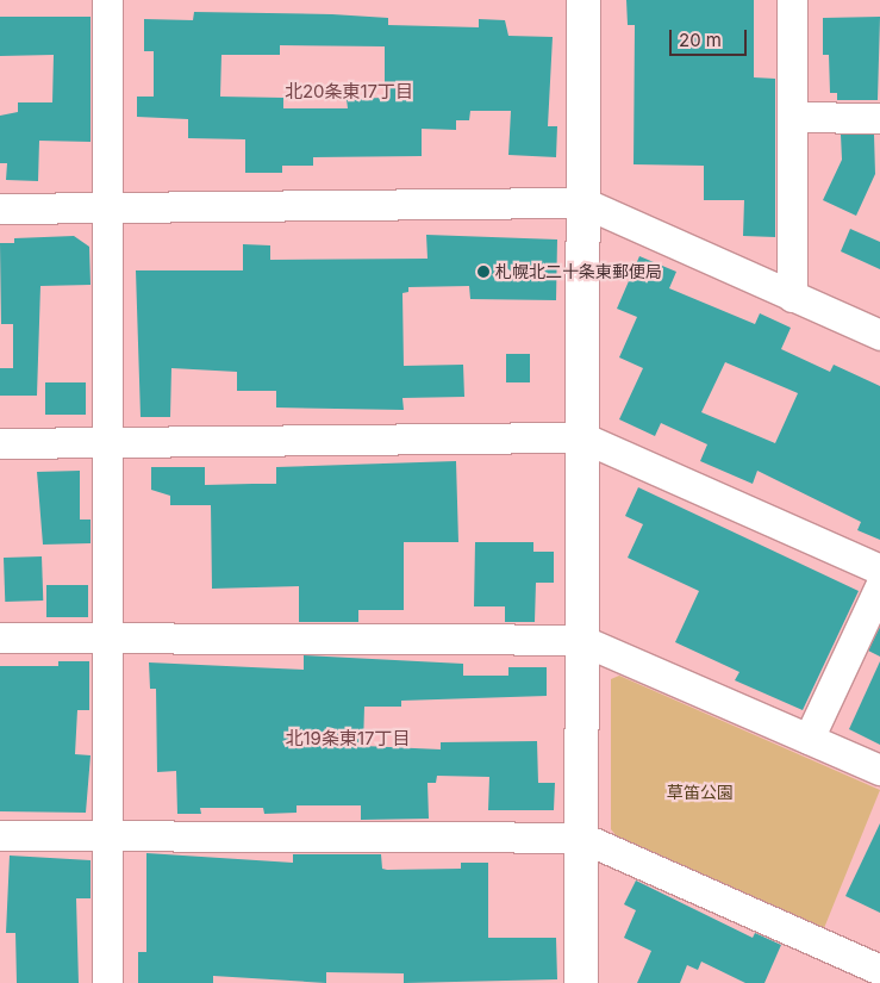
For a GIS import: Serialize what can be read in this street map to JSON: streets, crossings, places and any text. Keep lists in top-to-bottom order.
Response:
{
  "districts": ["北20条東17丁目", "北19条東17丁目"],
  "parks": ["草笛公園"],
  "places": ["札幌北二十条東郵便局"],
  "scale_bar": "20 m"
}
